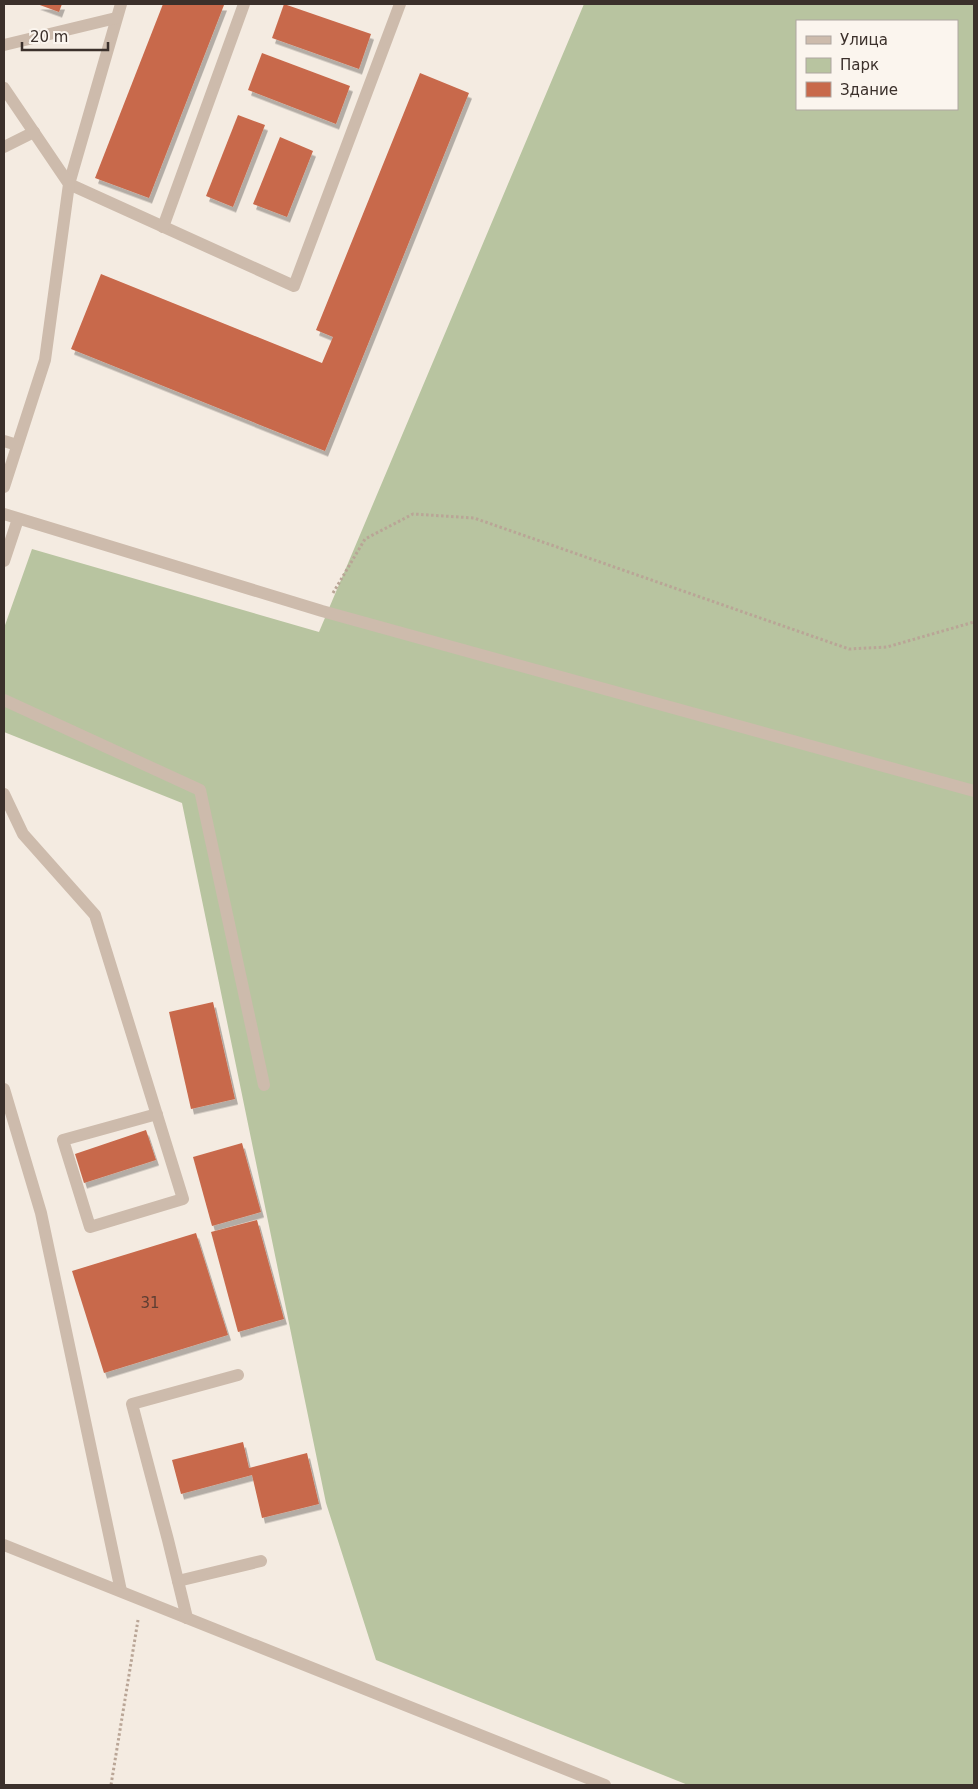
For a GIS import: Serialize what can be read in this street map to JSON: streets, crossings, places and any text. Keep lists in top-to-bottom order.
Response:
{
  "house_numbers": ["31"],
  "legend": ["Улица", "Парк", "Здание"],
  "scale_bar": "20 m"
}
